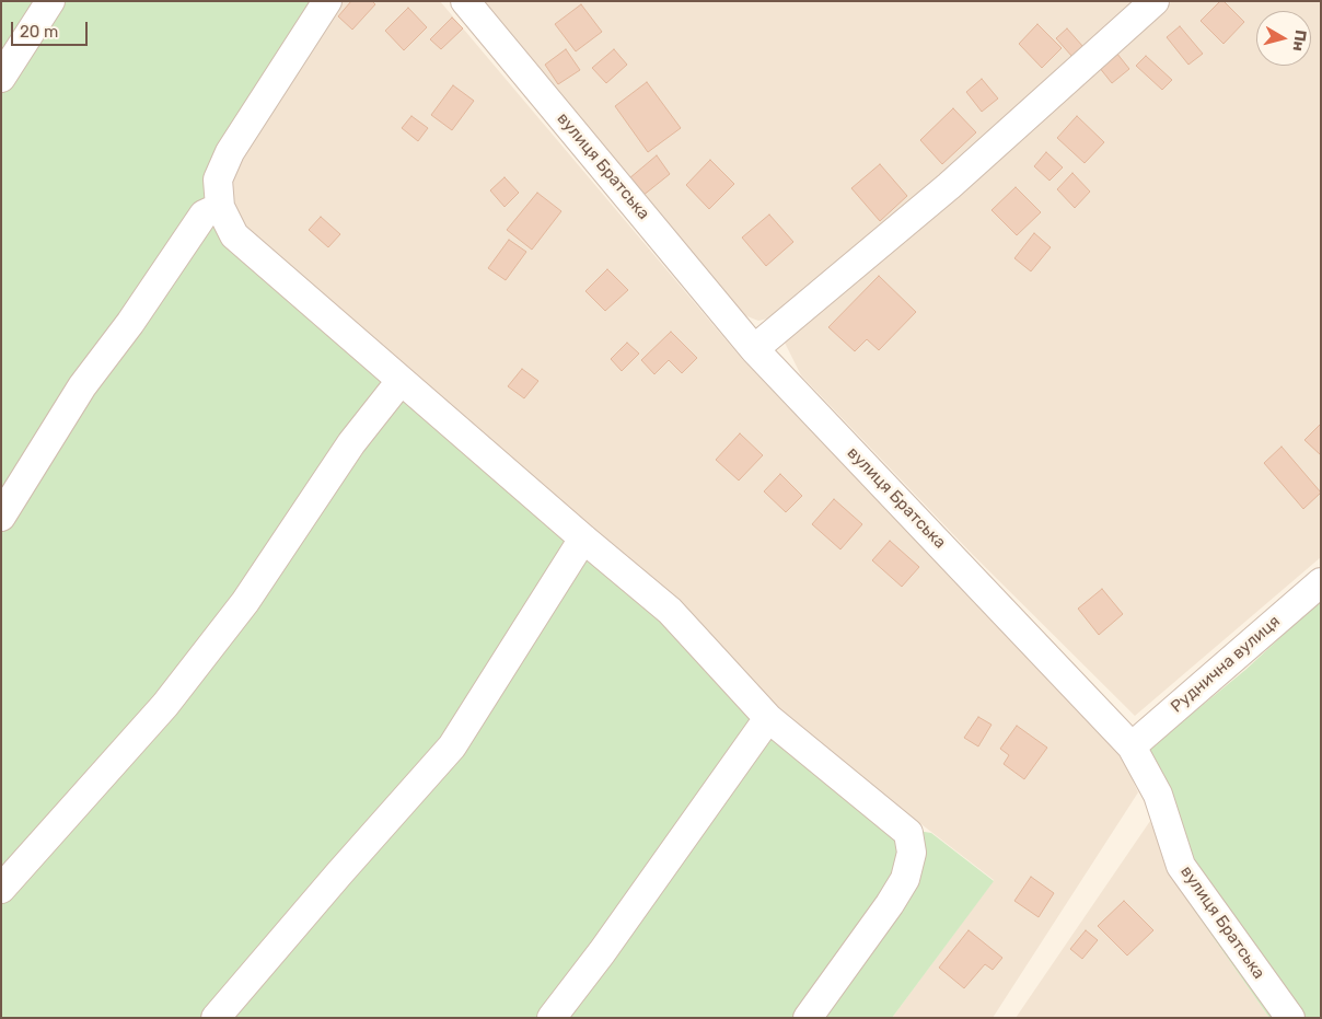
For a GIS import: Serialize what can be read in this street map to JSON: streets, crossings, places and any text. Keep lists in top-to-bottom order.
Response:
{
  "streets": {
    "street": ["вулиця Братська", "Руднична вулиця"]
  },
  "crossings": [
    ["вулиця Братська", "Руднична вулиця"]
  ],
  "scale_bar": "20 m",
  "north": "right"
}
